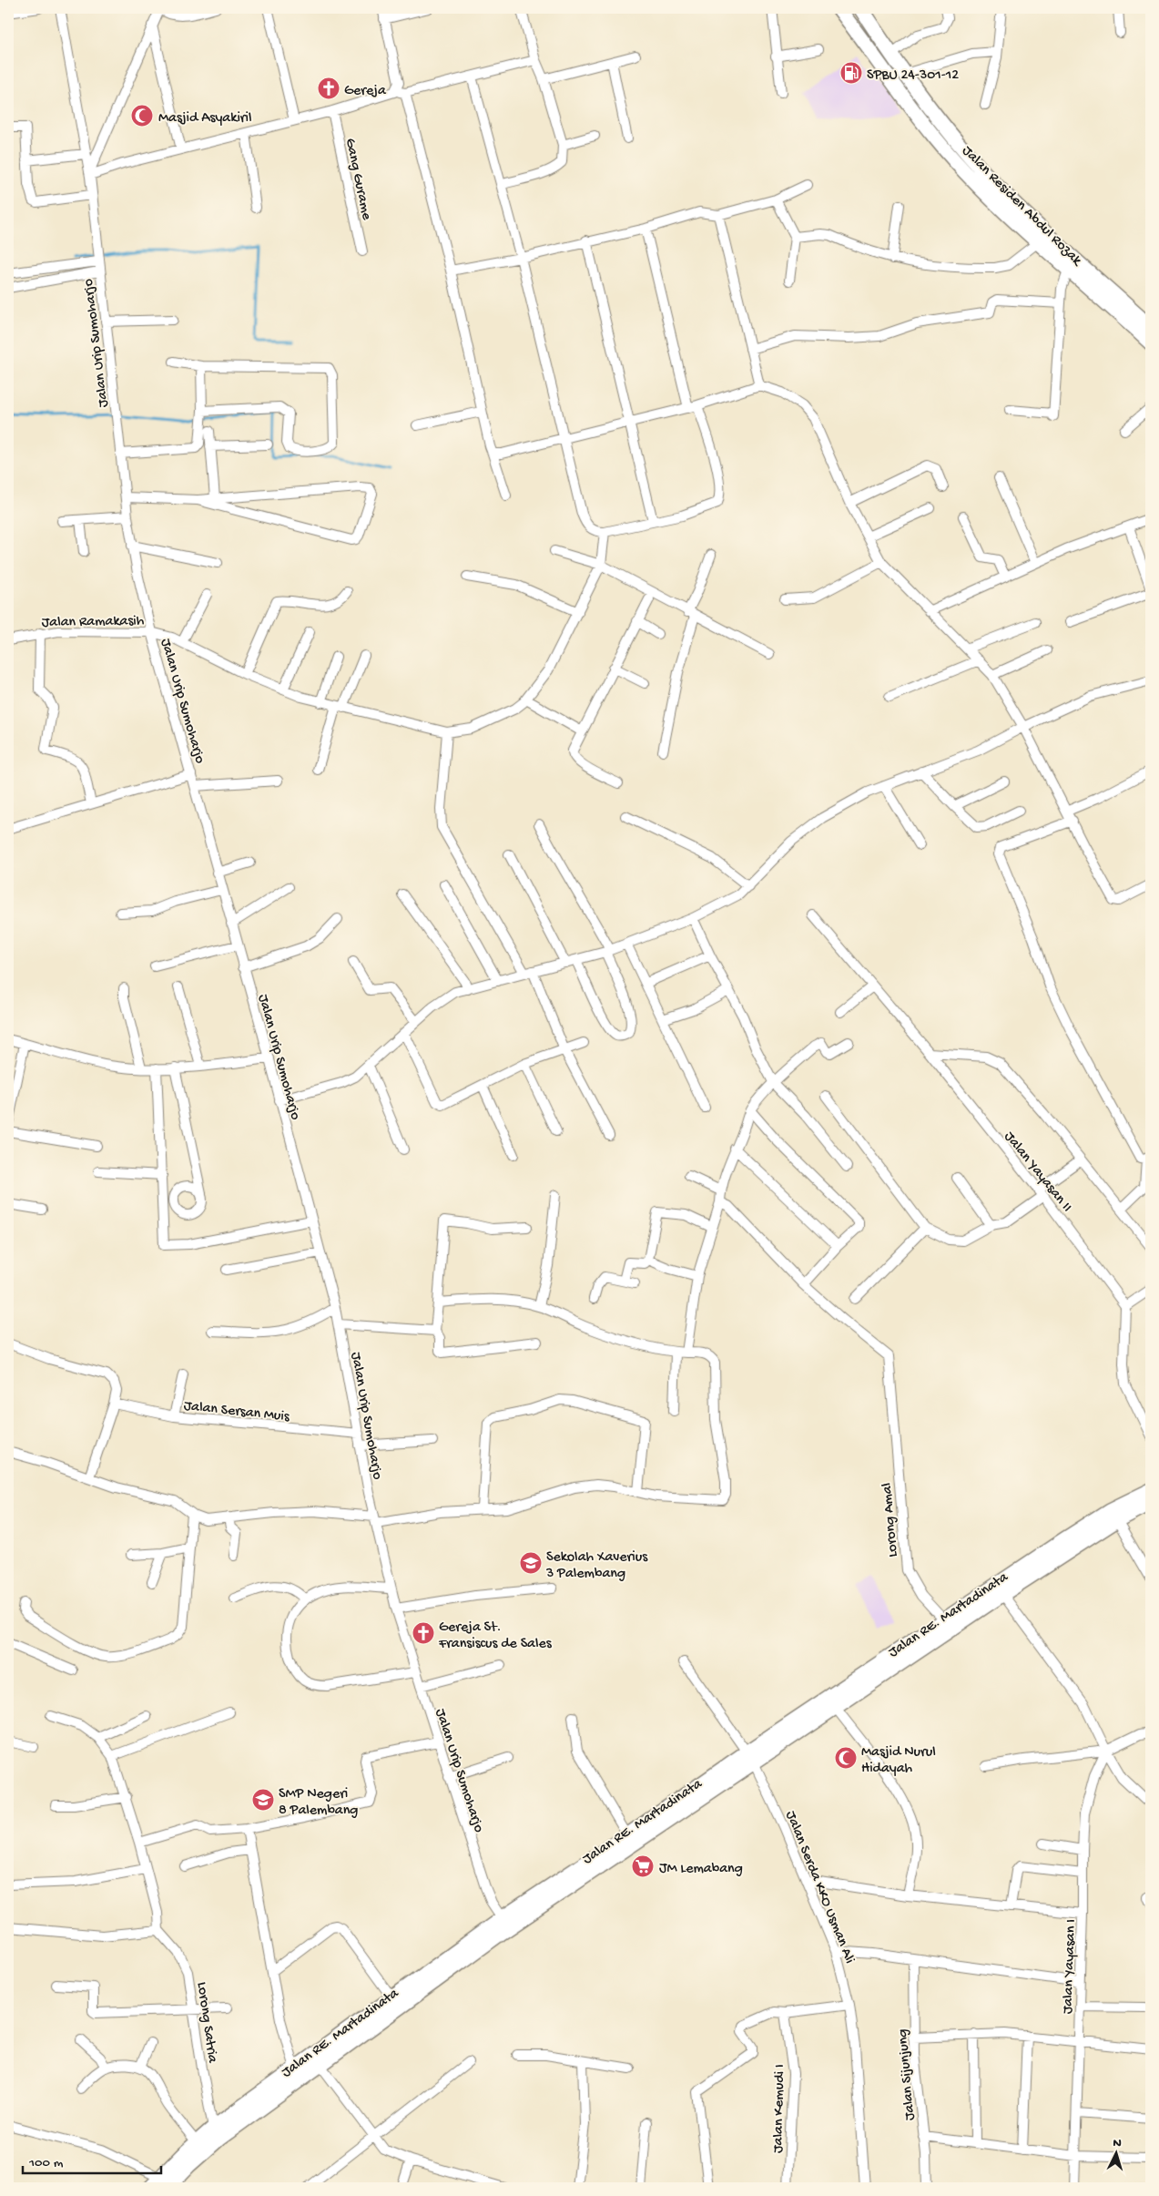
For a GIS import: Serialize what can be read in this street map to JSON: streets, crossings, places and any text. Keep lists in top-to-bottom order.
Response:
{
  "streets": {
    "highway": ["Jalan Residen Abdul Rozak", "Jalan RE. Martadinata"],
    "street": [
      "Gang Gurame",
      "Jalan Urip Sumoharjo",
      "Jalan Ramakasih",
      "Jalan Yayasan II",
      "Jalan Sersan Muis",
      "Lorong Amal",
      "Jalan Serda KKO Usman Ali",
      "Jalan Yayasan I",
      "Lorong Satria",
      "Jalan Sijunjung",
      "Jalan Kemudi I"
    ]
  },
  "crossings": [
    ["Jalan Urip Sumoharjo", "Jalan Ramakasih"],
    ["Jalan Urip Sumoharjo", "Jalan Sersan Muis"],
    ["Jalan Urip Sumoharjo", "Jalan RE. Martadinata"],
    ["Jalan RE. Martadinata", "Jalan Serda KKO Usman Ali"]
  ],
  "places": {
    "fuel station": ["SPBU 24-301-12"],
    "church": ["Gereja", "Gereja St. Fransiscus de Sales"],
    "mosque": ["Masjid Asyakiril", "Masjid Nurul Hidayah"],
    "school or university": ["Sekolah Xaverius 3 Palembang", "SMP Negeri 8 Palembang"],
    "supermarket": ["JM Lemabang"]
  },
  "scale_bar": "100 m",
  "north": "top"
}
